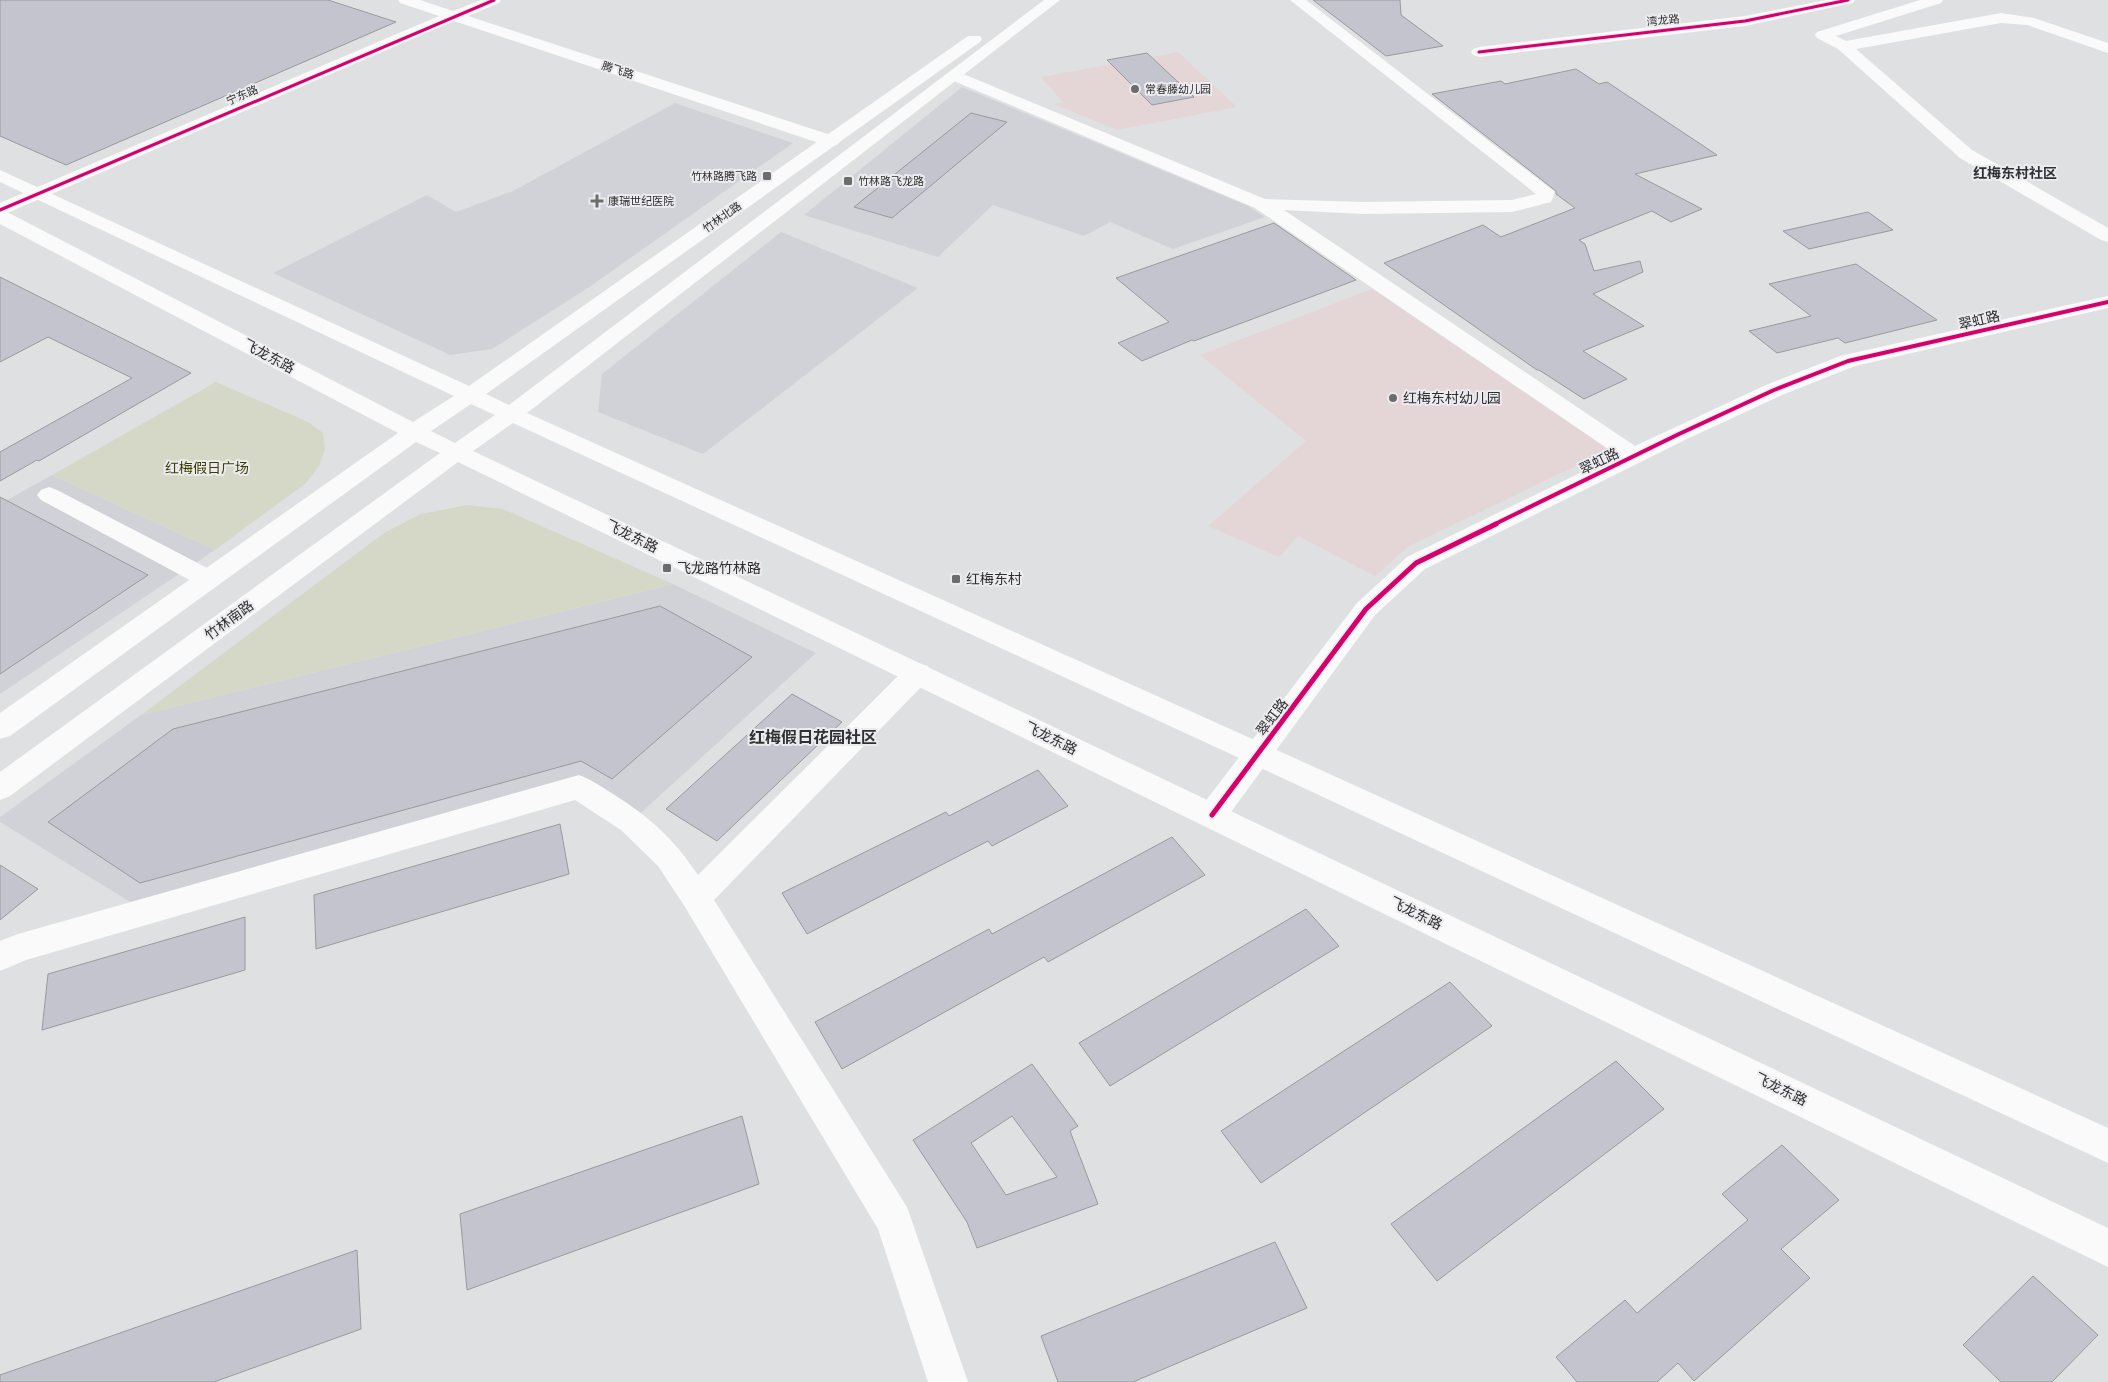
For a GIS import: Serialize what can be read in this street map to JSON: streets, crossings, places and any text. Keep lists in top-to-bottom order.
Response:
{
  "streets": {
    "main road": [
      "湾龙路",
      "腾飞路",
      "宁东路",
      "竹林北路",
      "翠虹路",
      "飞龙东路",
      "竹林南路"
    ]
  },
  "crossings": [
    ["腾飞路", "宁东路"],
    ["腾飞路", "竹林北路"],
    ["竹林北路", "飞龙东路"],
    ["翠虹路", "飞龙东路"],
    ["飞龙东路", "竹林南路"]
  ],
  "districts": ["红梅东村社区", "红梅假日花园社区"],
  "parks": ["红梅假日广场"],
  "places": {
    "other": ["常春藤幼儿园", "红梅东村幼儿园"],
    "transit": [
      "竹林路腾飞路",
      "竹林路飞龙路",
      "飞龙路竹林路",
      "红梅东村"
    ],
    "health": ["康瑞世纪医院"]
  }
}
